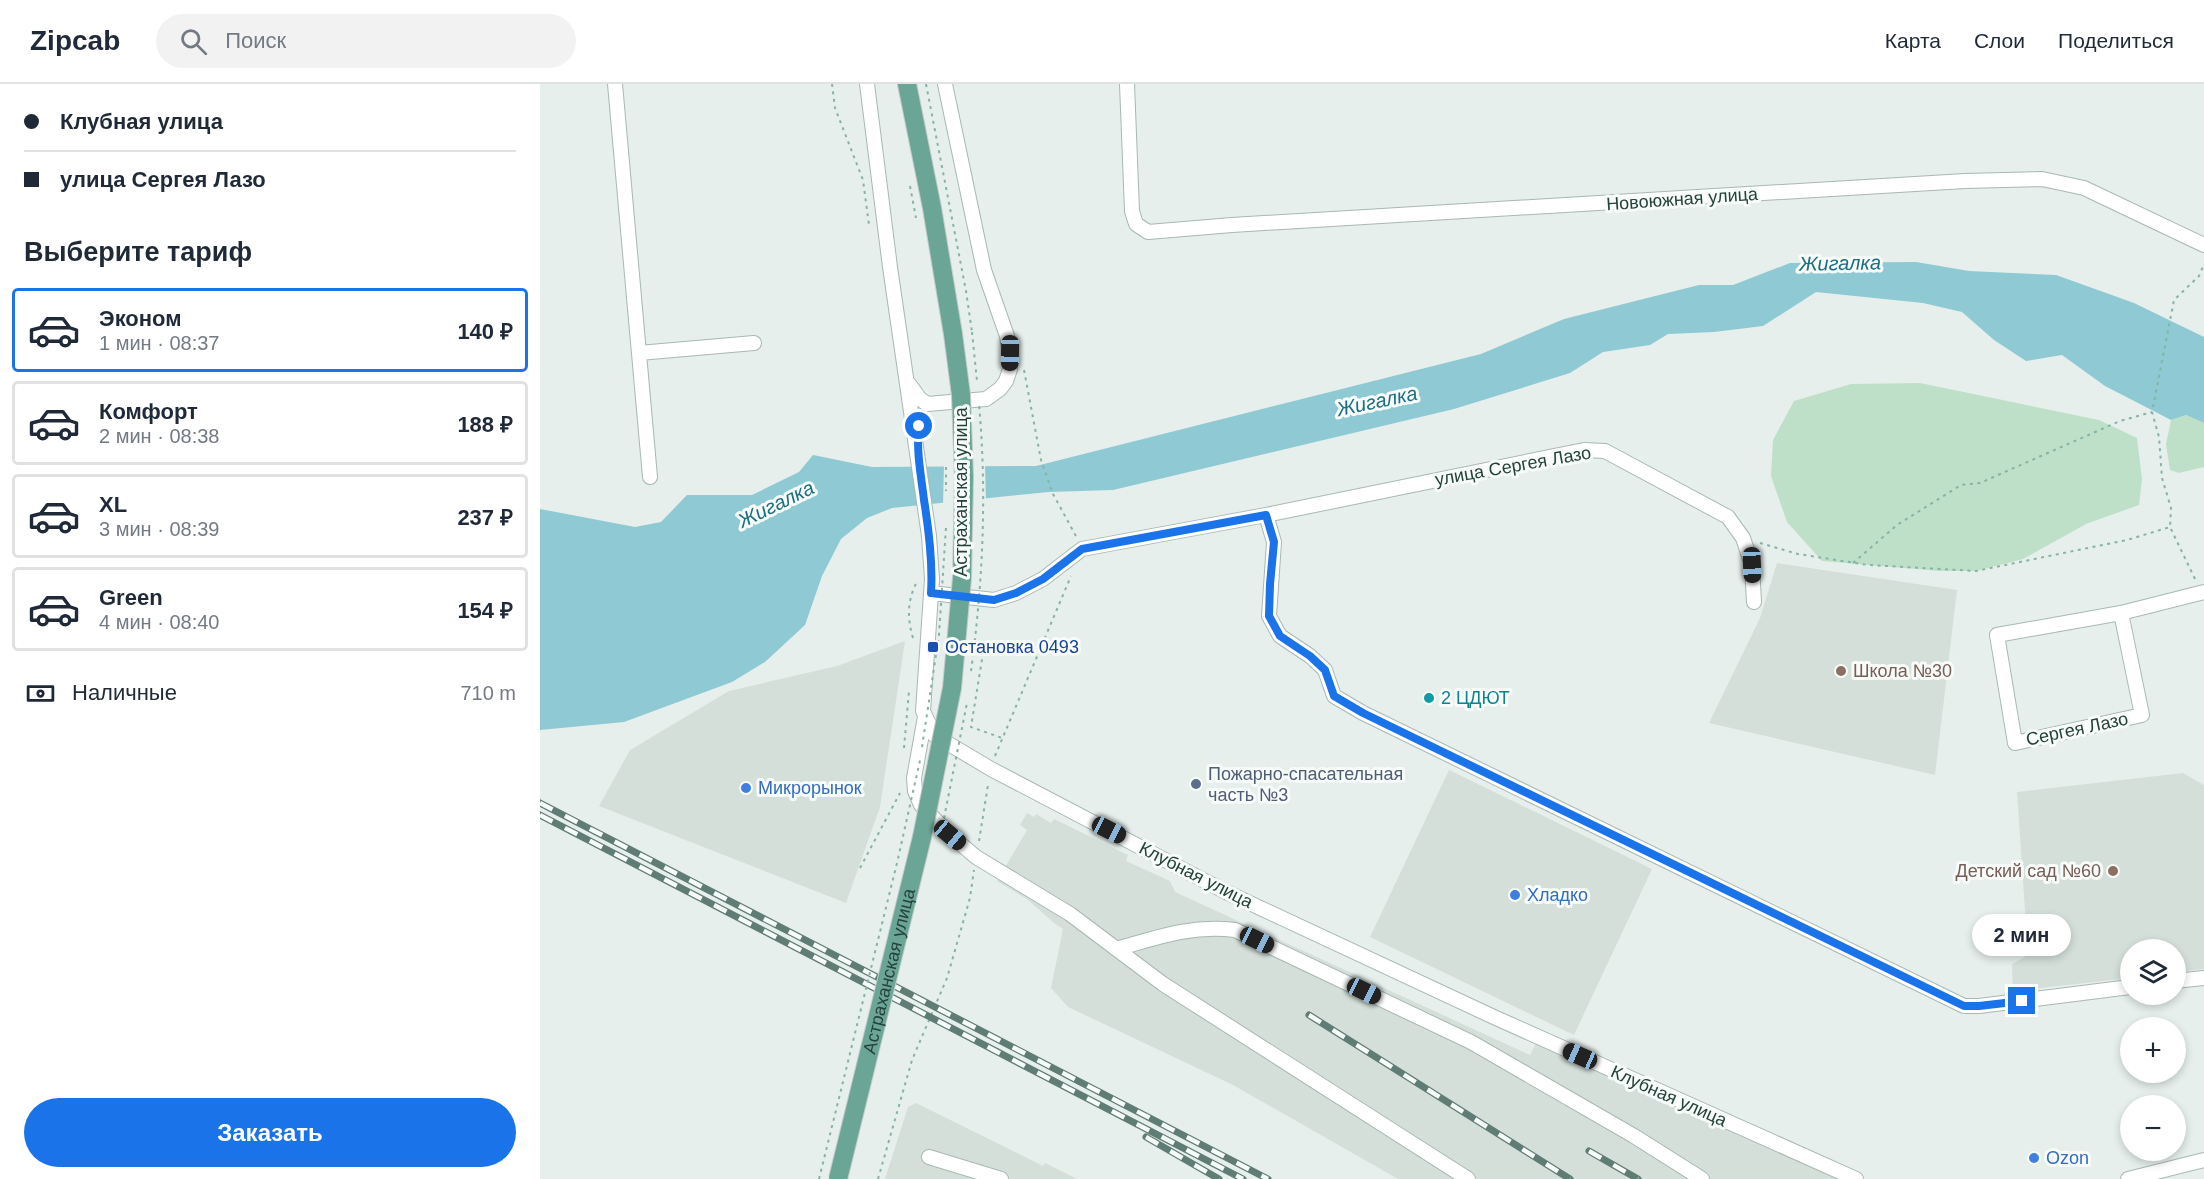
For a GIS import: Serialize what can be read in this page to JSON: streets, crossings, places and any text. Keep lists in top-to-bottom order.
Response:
{
  "streets": {
    "main road": ["Астраханская улица"],
    "street": [
      "Новоюжная улица",
      "улица Сергея Лазо",
      "Сергея Лазо",
      "Клубная улица"
    ]
  },
  "water": ["Жигалка"],
  "places": {
    "transit": ["Остановка 0493"],
    "other": [
      "Школа №30",
      "2 ЦДЮТ",
      "Пожарно-спасательная часть №3",
      "Микрорынок",
      "Детский сад №60",
      "Хладко",
      "Ozon"
    ]
  },
  "page": {
    "header": "Zipcab",
    "search": "Поиск",
    "nav": ["Карта", "Слои", "Поделиться"],
    "banner": ["Клубная улица", "улица Сергея Лазо"],
    "heading": "Выберите тариф",
    "list": [
      {
        "name": "Эконом",
        "note": "1 мин · 08:37",
        "value": "140 ₽"
      },
      {
        "name": "Комфорт",
        "note": "2 мин · 08:38",
        "value": "188 ₽"
      },
      {
        "name": "XL",
        "note": "3 мин · 08:39",
        "value": "237 ₽"
      },
      {
        "name": "Green",
        "note": "4 мин · 08:40",
        "value": "154 ₽"
      }
    ],
    "pay": ["Наличные", "710 m"],
    "bubble": "2 мин",
    "map_buttons": ["+", "−"],
    "buttons": "Заказать"
  }
}
